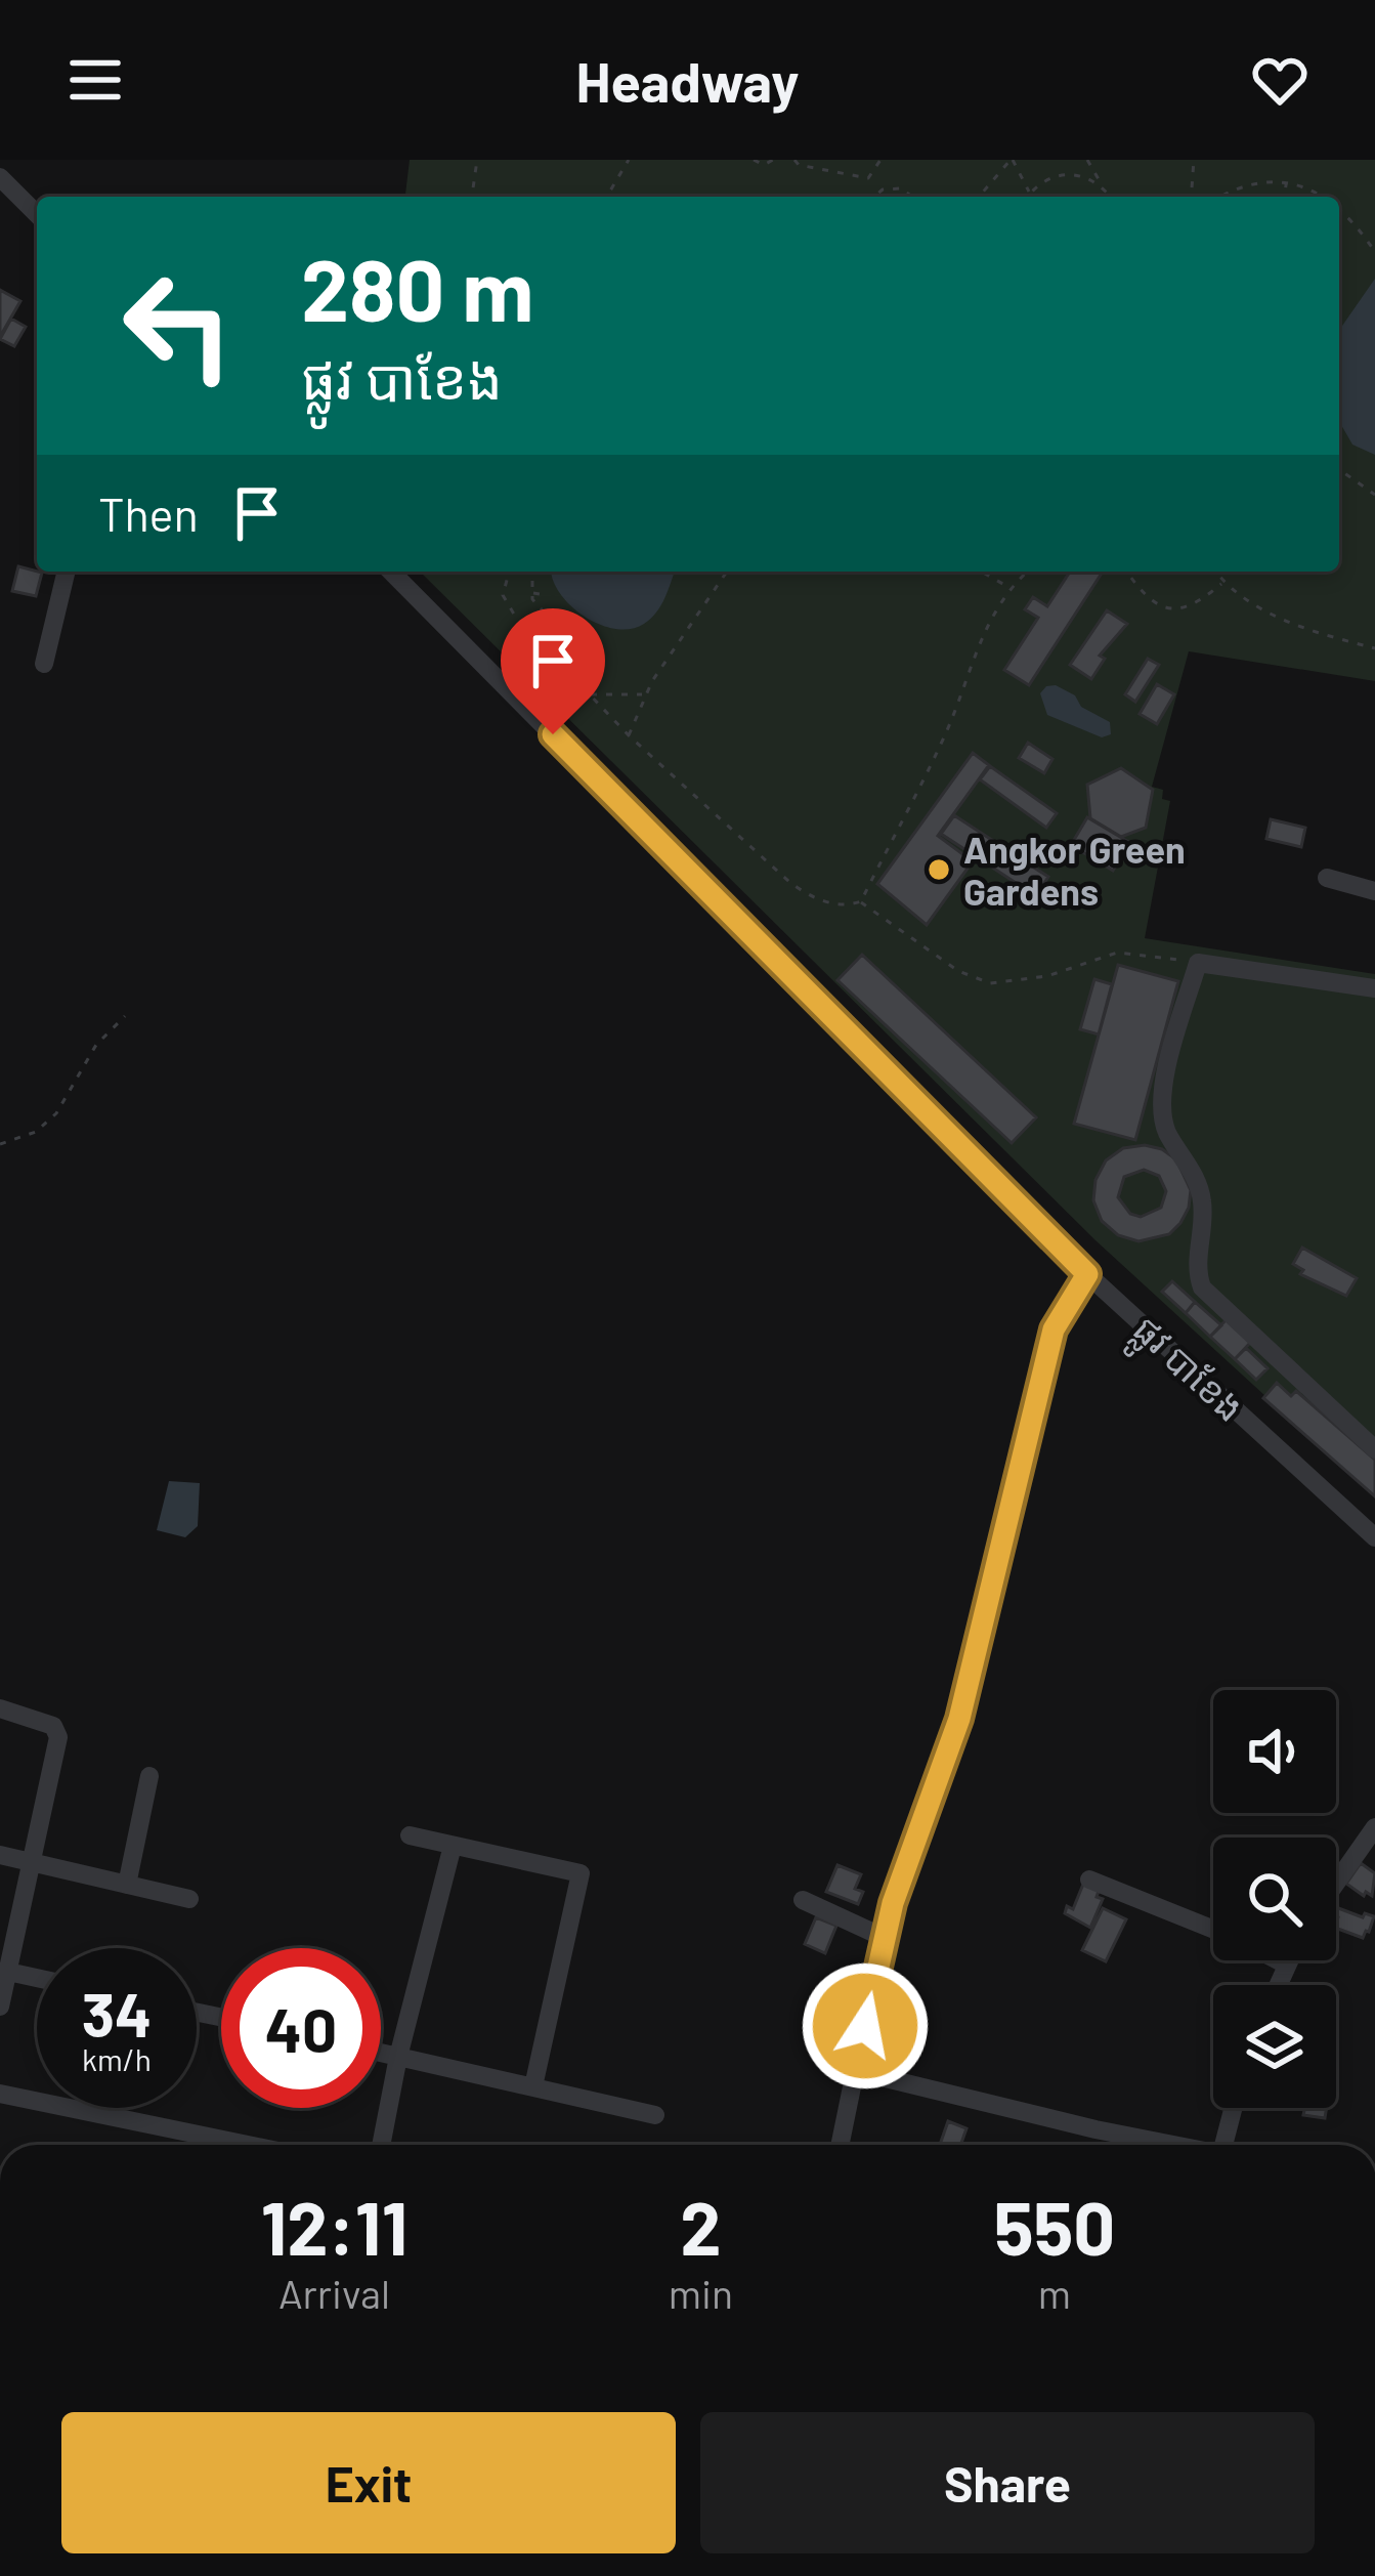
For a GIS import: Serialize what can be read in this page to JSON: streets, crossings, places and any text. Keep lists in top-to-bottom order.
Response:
{
  "streets": {
    "street": ["ផ្លូវ បាខែង"]
  },
  "places": ["Angkor Green Gardens"],
  "page": {
    "header": "Headway",
    "turn": ["280 m", "ផ្លូវ បាខែង"],
    "then": "Then",
    "speed": "34 km/h",
    "limit": "40",
    "eta": [
      "12:11",
      "Arrival",
      "2",
      "min",
      "550",
      "m"
    ],
    "buttons": ["Exit", "Share"]
  }
}
